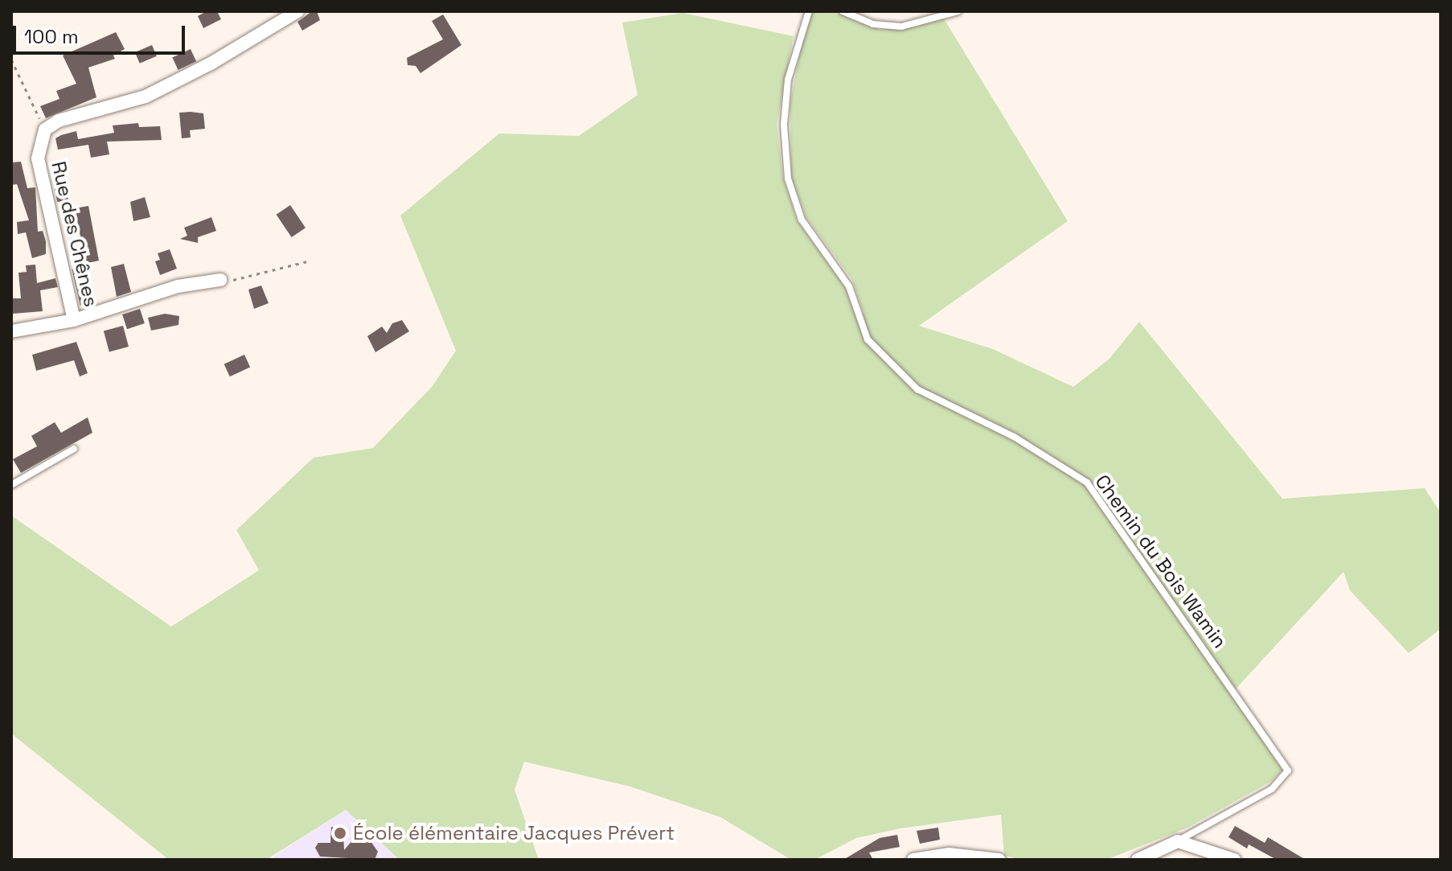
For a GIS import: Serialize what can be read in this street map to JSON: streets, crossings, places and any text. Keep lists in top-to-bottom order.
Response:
{
  "streets": {
    "street": ["Rue des Chênes"],
    "lane": ["Chemin du Bois Wamin"]
  },
  "places": ["École élémentaire Jacques Prévert"],
  "scale_bar": "100 m"
}
